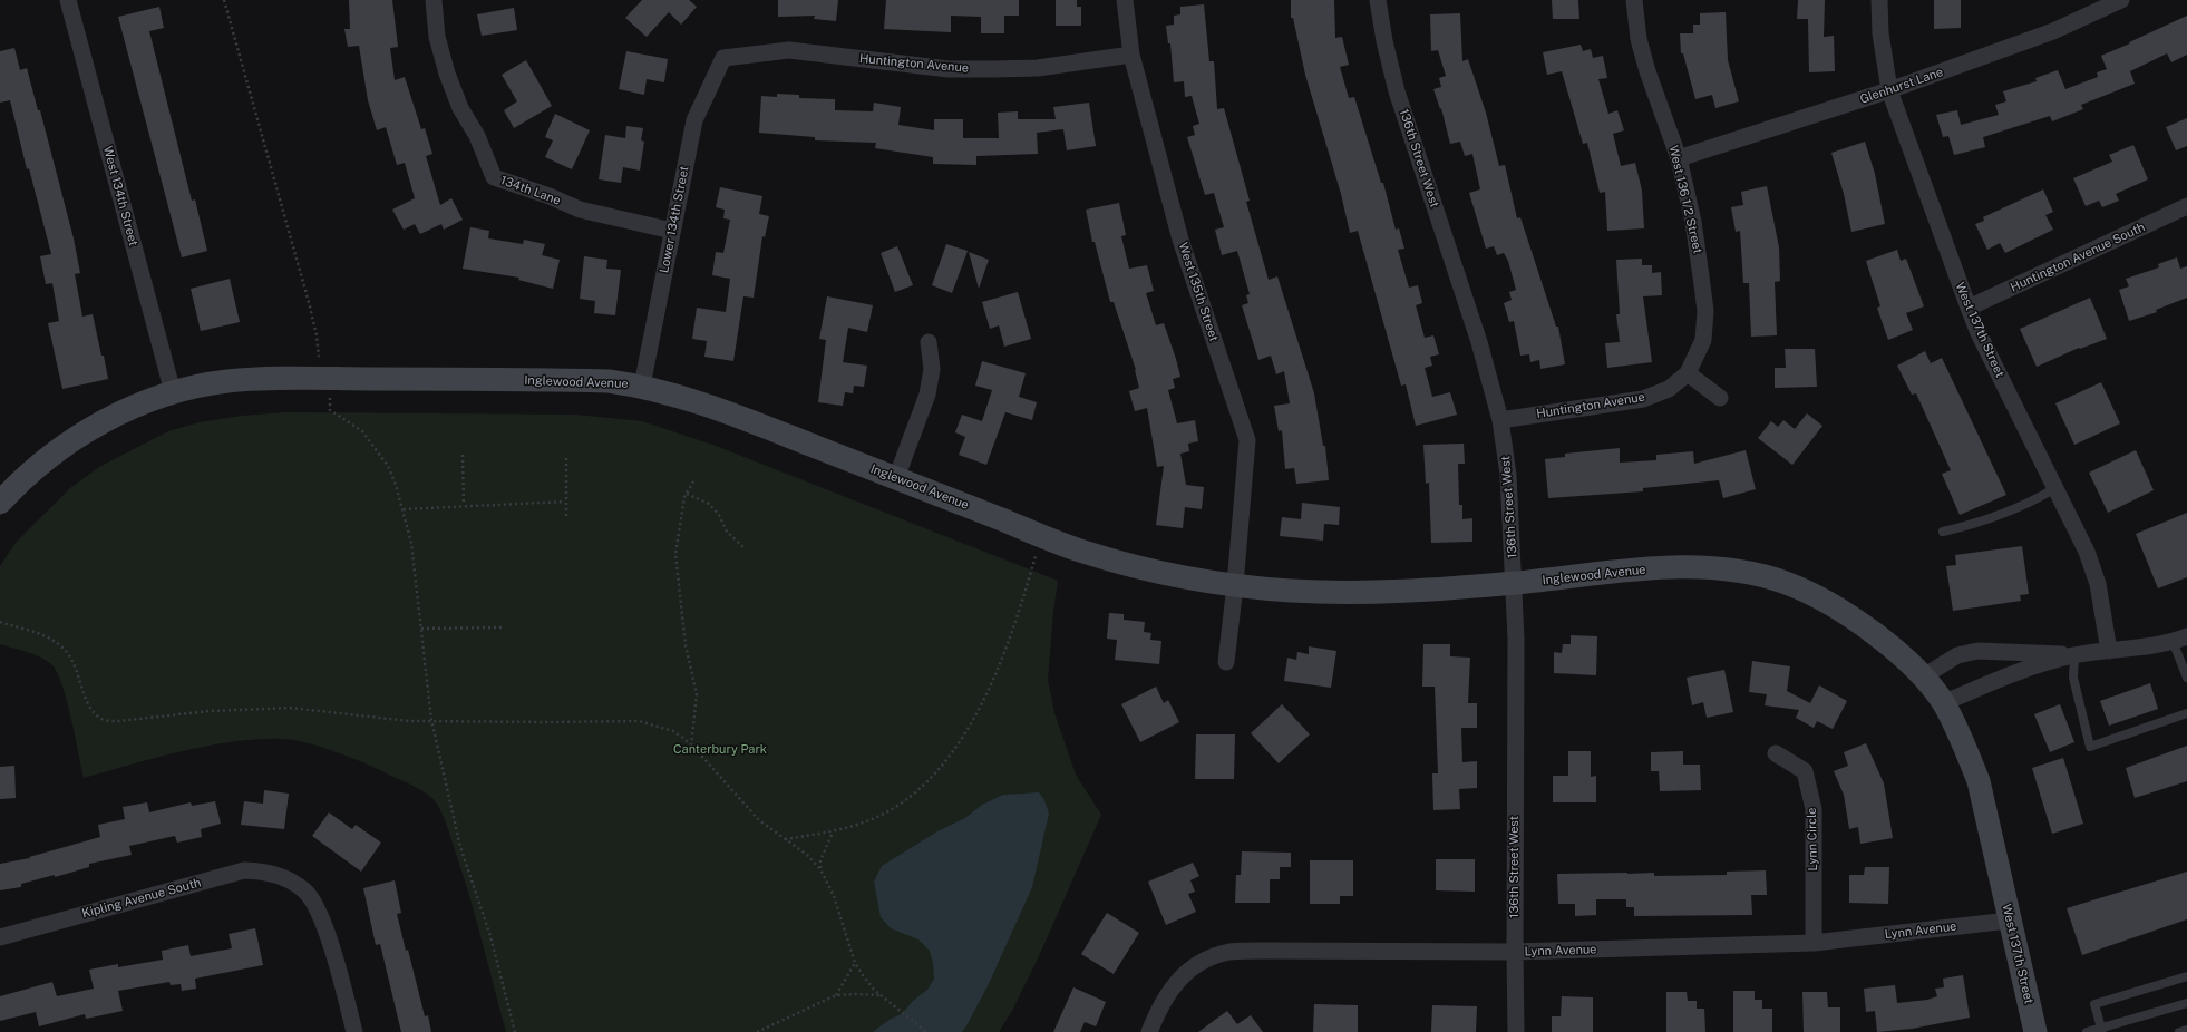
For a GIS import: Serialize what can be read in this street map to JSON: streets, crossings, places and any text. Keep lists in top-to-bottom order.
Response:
{
  "streets": {
    "street": [
      "Huntington Avenue",
      "Glenhurst Lane",
      "136th Street West",
      "134th Lane",
      "West 134th Street",
      "West 136 1/2 Street",
      "Lower 134th Street",
      "Huntington Avenue South",
      "West 135th Street",
      "West 137th Street",
      "Inglewood Avenue",
      "Lynn Circle",
      "Kipling Avenue South",
      "Lynn Avenue"
    ]
  },
  "crossings": [
    ["Huntington Avenue", "136th Street West"],
    ["Huntington Avenue", "West 136 1/2 Street"],
    ["Huntington Avenue", "Lower 134th Street"],
    ["Huntington Avenue", "West 135th Street"],
    ["Glenhurst Lane", "West 136 1/2 Street"],
    ["Glenhurst Lane", "West 137th Street"],
    ["136th Street West", "Inglewood Avenue"],
    ["136th Street West", "Lynn Avenue"],
    ["134th Lane", "Lower 134th Street"],
    ["West 134th Street", "Inglewood Avenue"],
    ["Lower 134th Street", "Inglewood Avenue"],
    ["Huntington Avenue South", "West 137th Street"],
    ["West 135th Street", "Inglewood Avenue"],
    ["West 137th Street", "Inglewood Avenue"],
    ["West 137th Street", "Lynn Avenue"],
    ["Lynn Circle", "Lynn Avenue"]
  ],
  "parks": ["Canterbury Park"]
}
